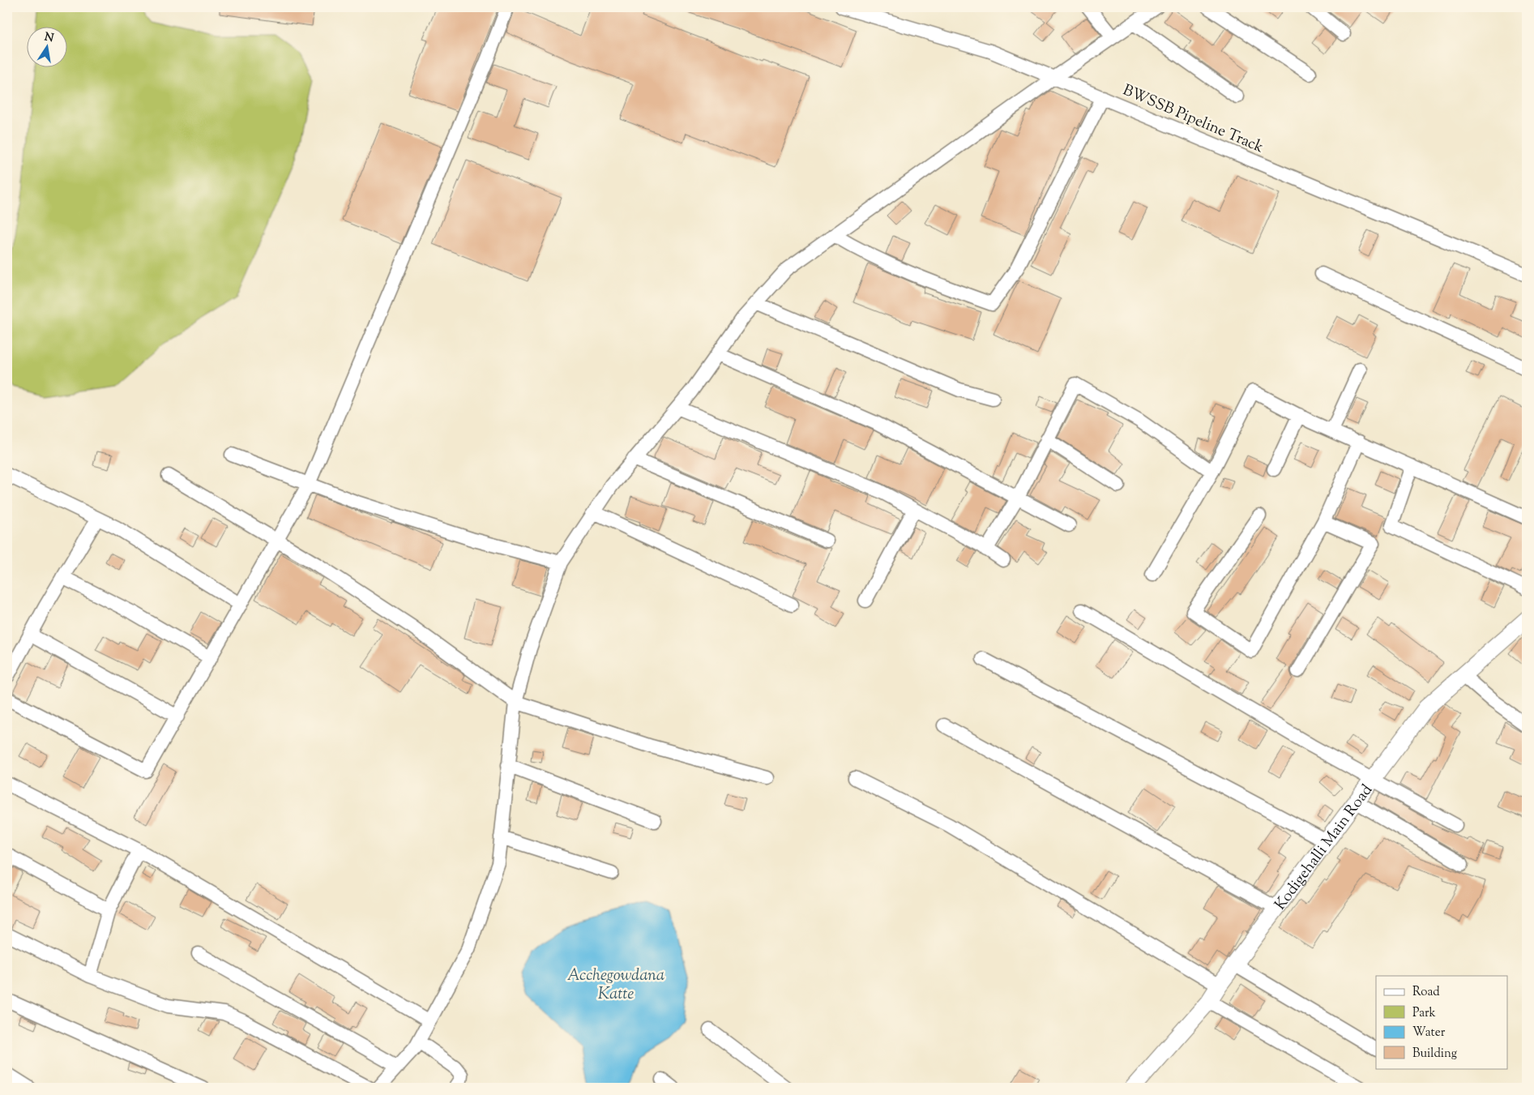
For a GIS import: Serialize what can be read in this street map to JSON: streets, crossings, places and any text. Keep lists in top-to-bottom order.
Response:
{
  "streets": {
    "street": ["BWSSB Pipeline Track", "Kodigehalli Main Road"]
  },
  "water": ["Acchegowdana Katte"],
  "legend": [
    "Road",
    "Park",
    "Water",
    "Building"
  ],
  "north": "top"
}
